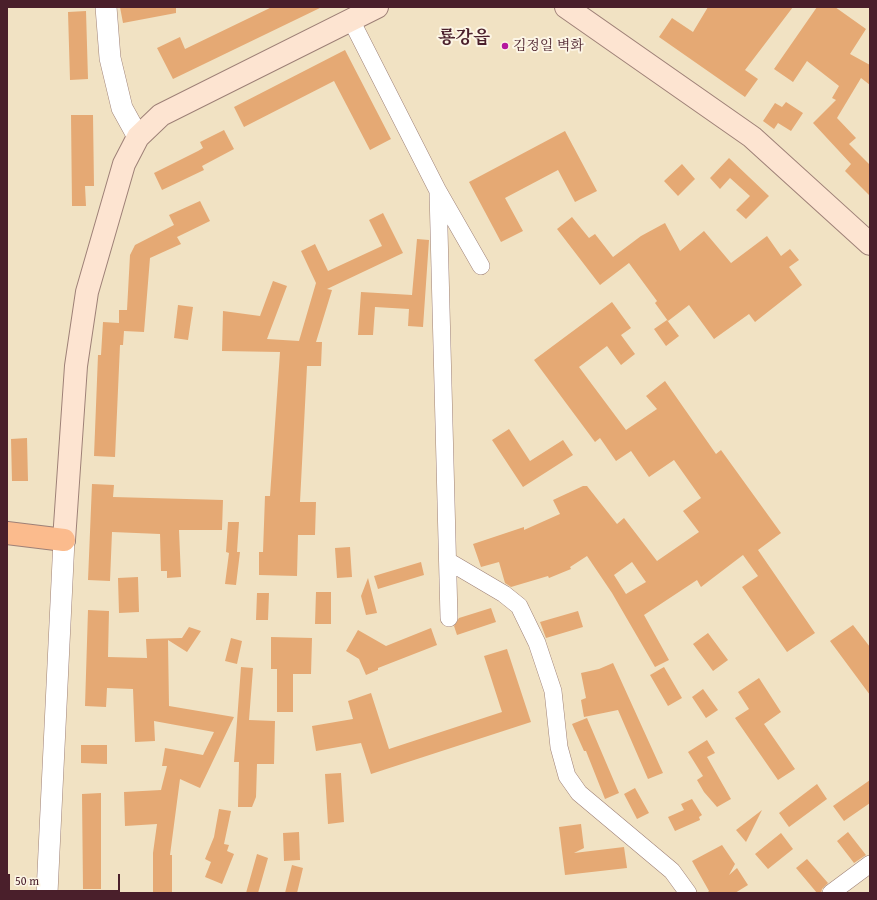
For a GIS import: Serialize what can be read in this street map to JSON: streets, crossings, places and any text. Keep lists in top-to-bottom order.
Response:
{
  "districts": ["룡강읍"],
  "places": ["김정일 벽화"],
  "scale_bar": "50 m"
}
